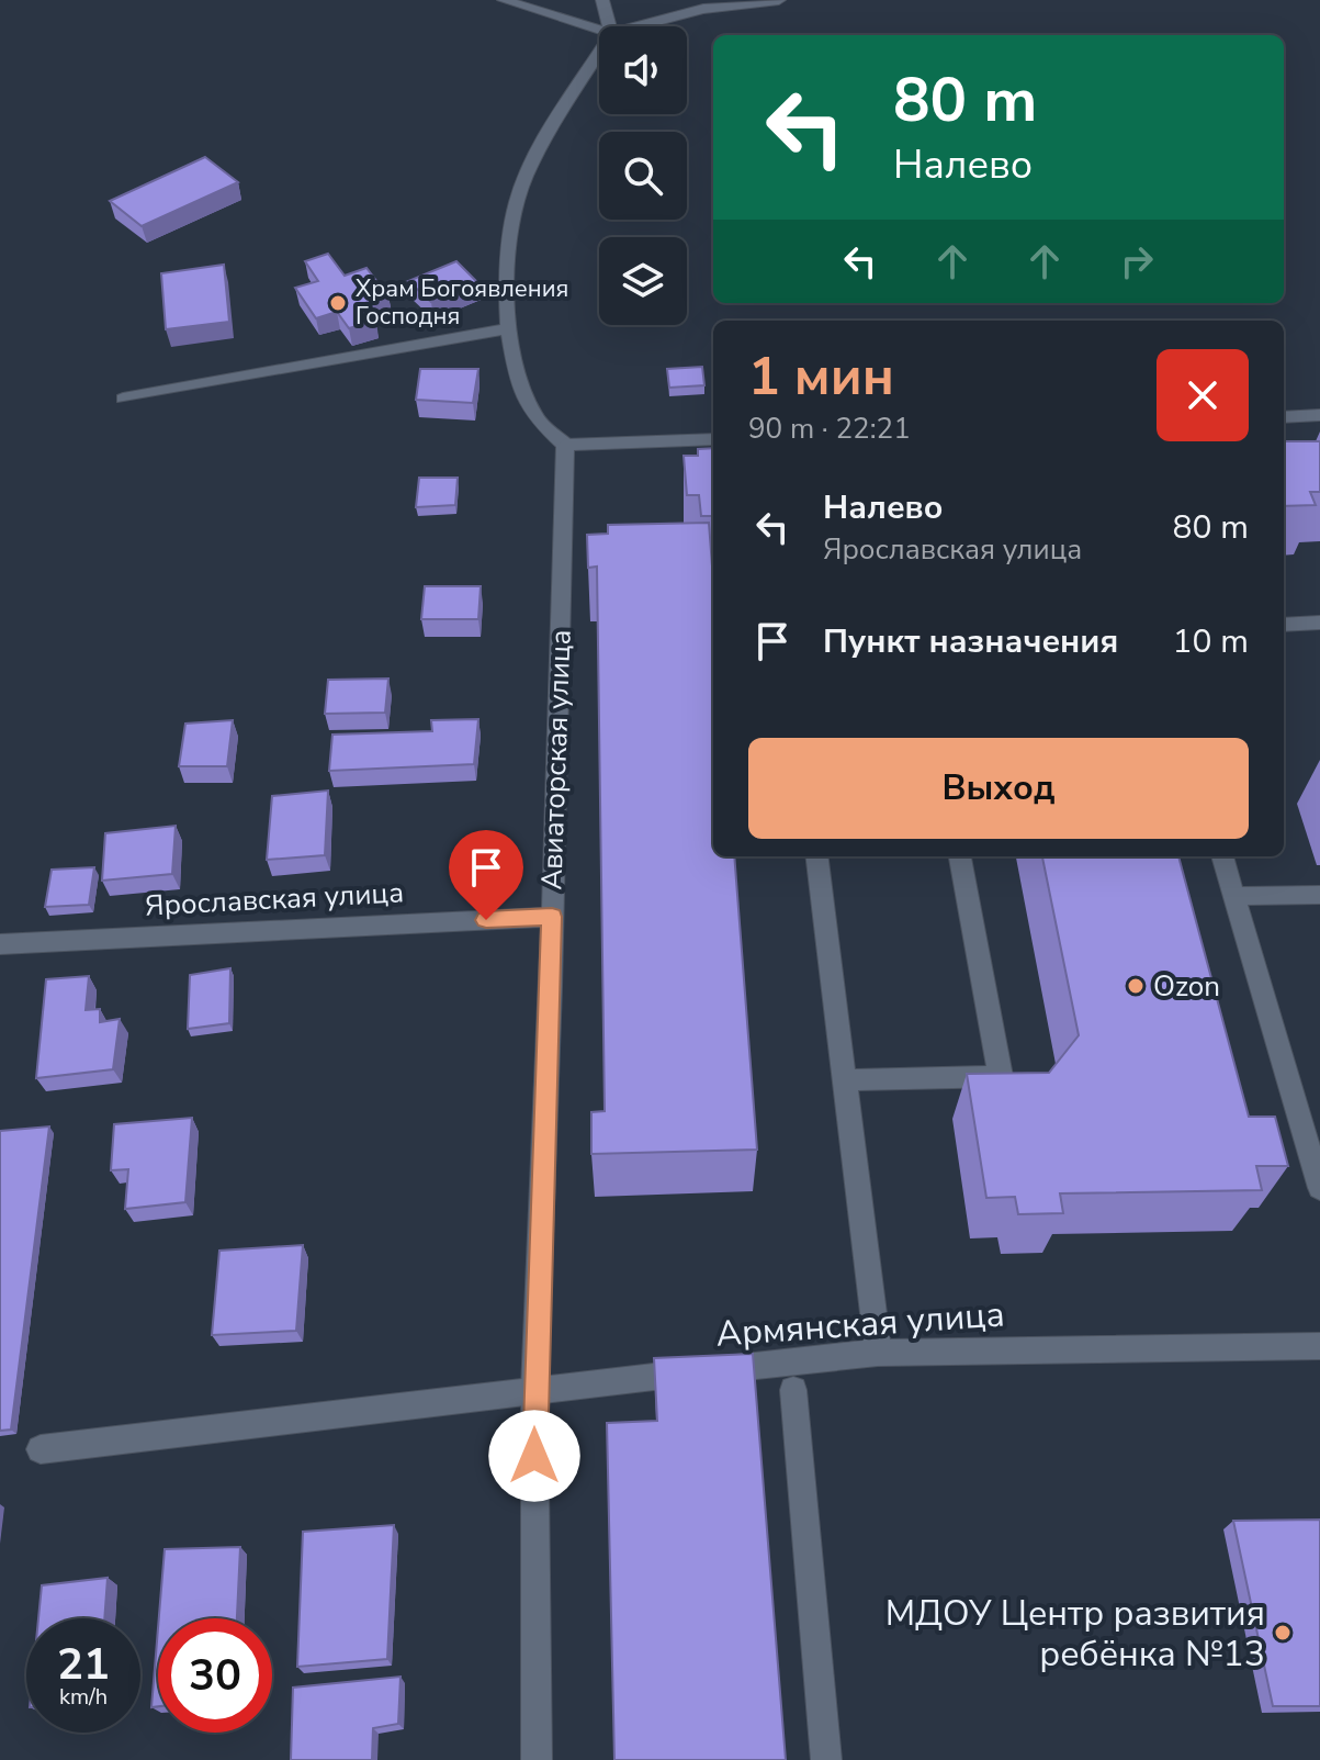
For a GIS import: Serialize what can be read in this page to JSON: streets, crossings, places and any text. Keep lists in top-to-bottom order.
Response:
{
  "streets": {
    "street": ["Авиаторская улица", "Ярославская улица", "Армянская улица"]
  },
  "crossings": [
    ["Авиаторская улица", "Ярославская улица"],
    ["Авиаторская улица", "Армянская улица"]
  ],
  "places": ["Храм Богоявления Господня", "Ozon", "МДОУ Центр развития ребёнка №13"],
  "page": {
    "turn": ["80 m", "Налево"],
    "heading": ["1 мин", "90 m · 22:21"],
    "list": [
      {
        "name": "Налево",
        "note": "Ярославская улица",
        "value": "80 m"
      },
      {
        "name": "Пункт назначения",
        "value": "10 m"
      }
    ],
    "buttons": "Выход",
    "speed": "21 km/h",
    "limit": "30"
  }
}
